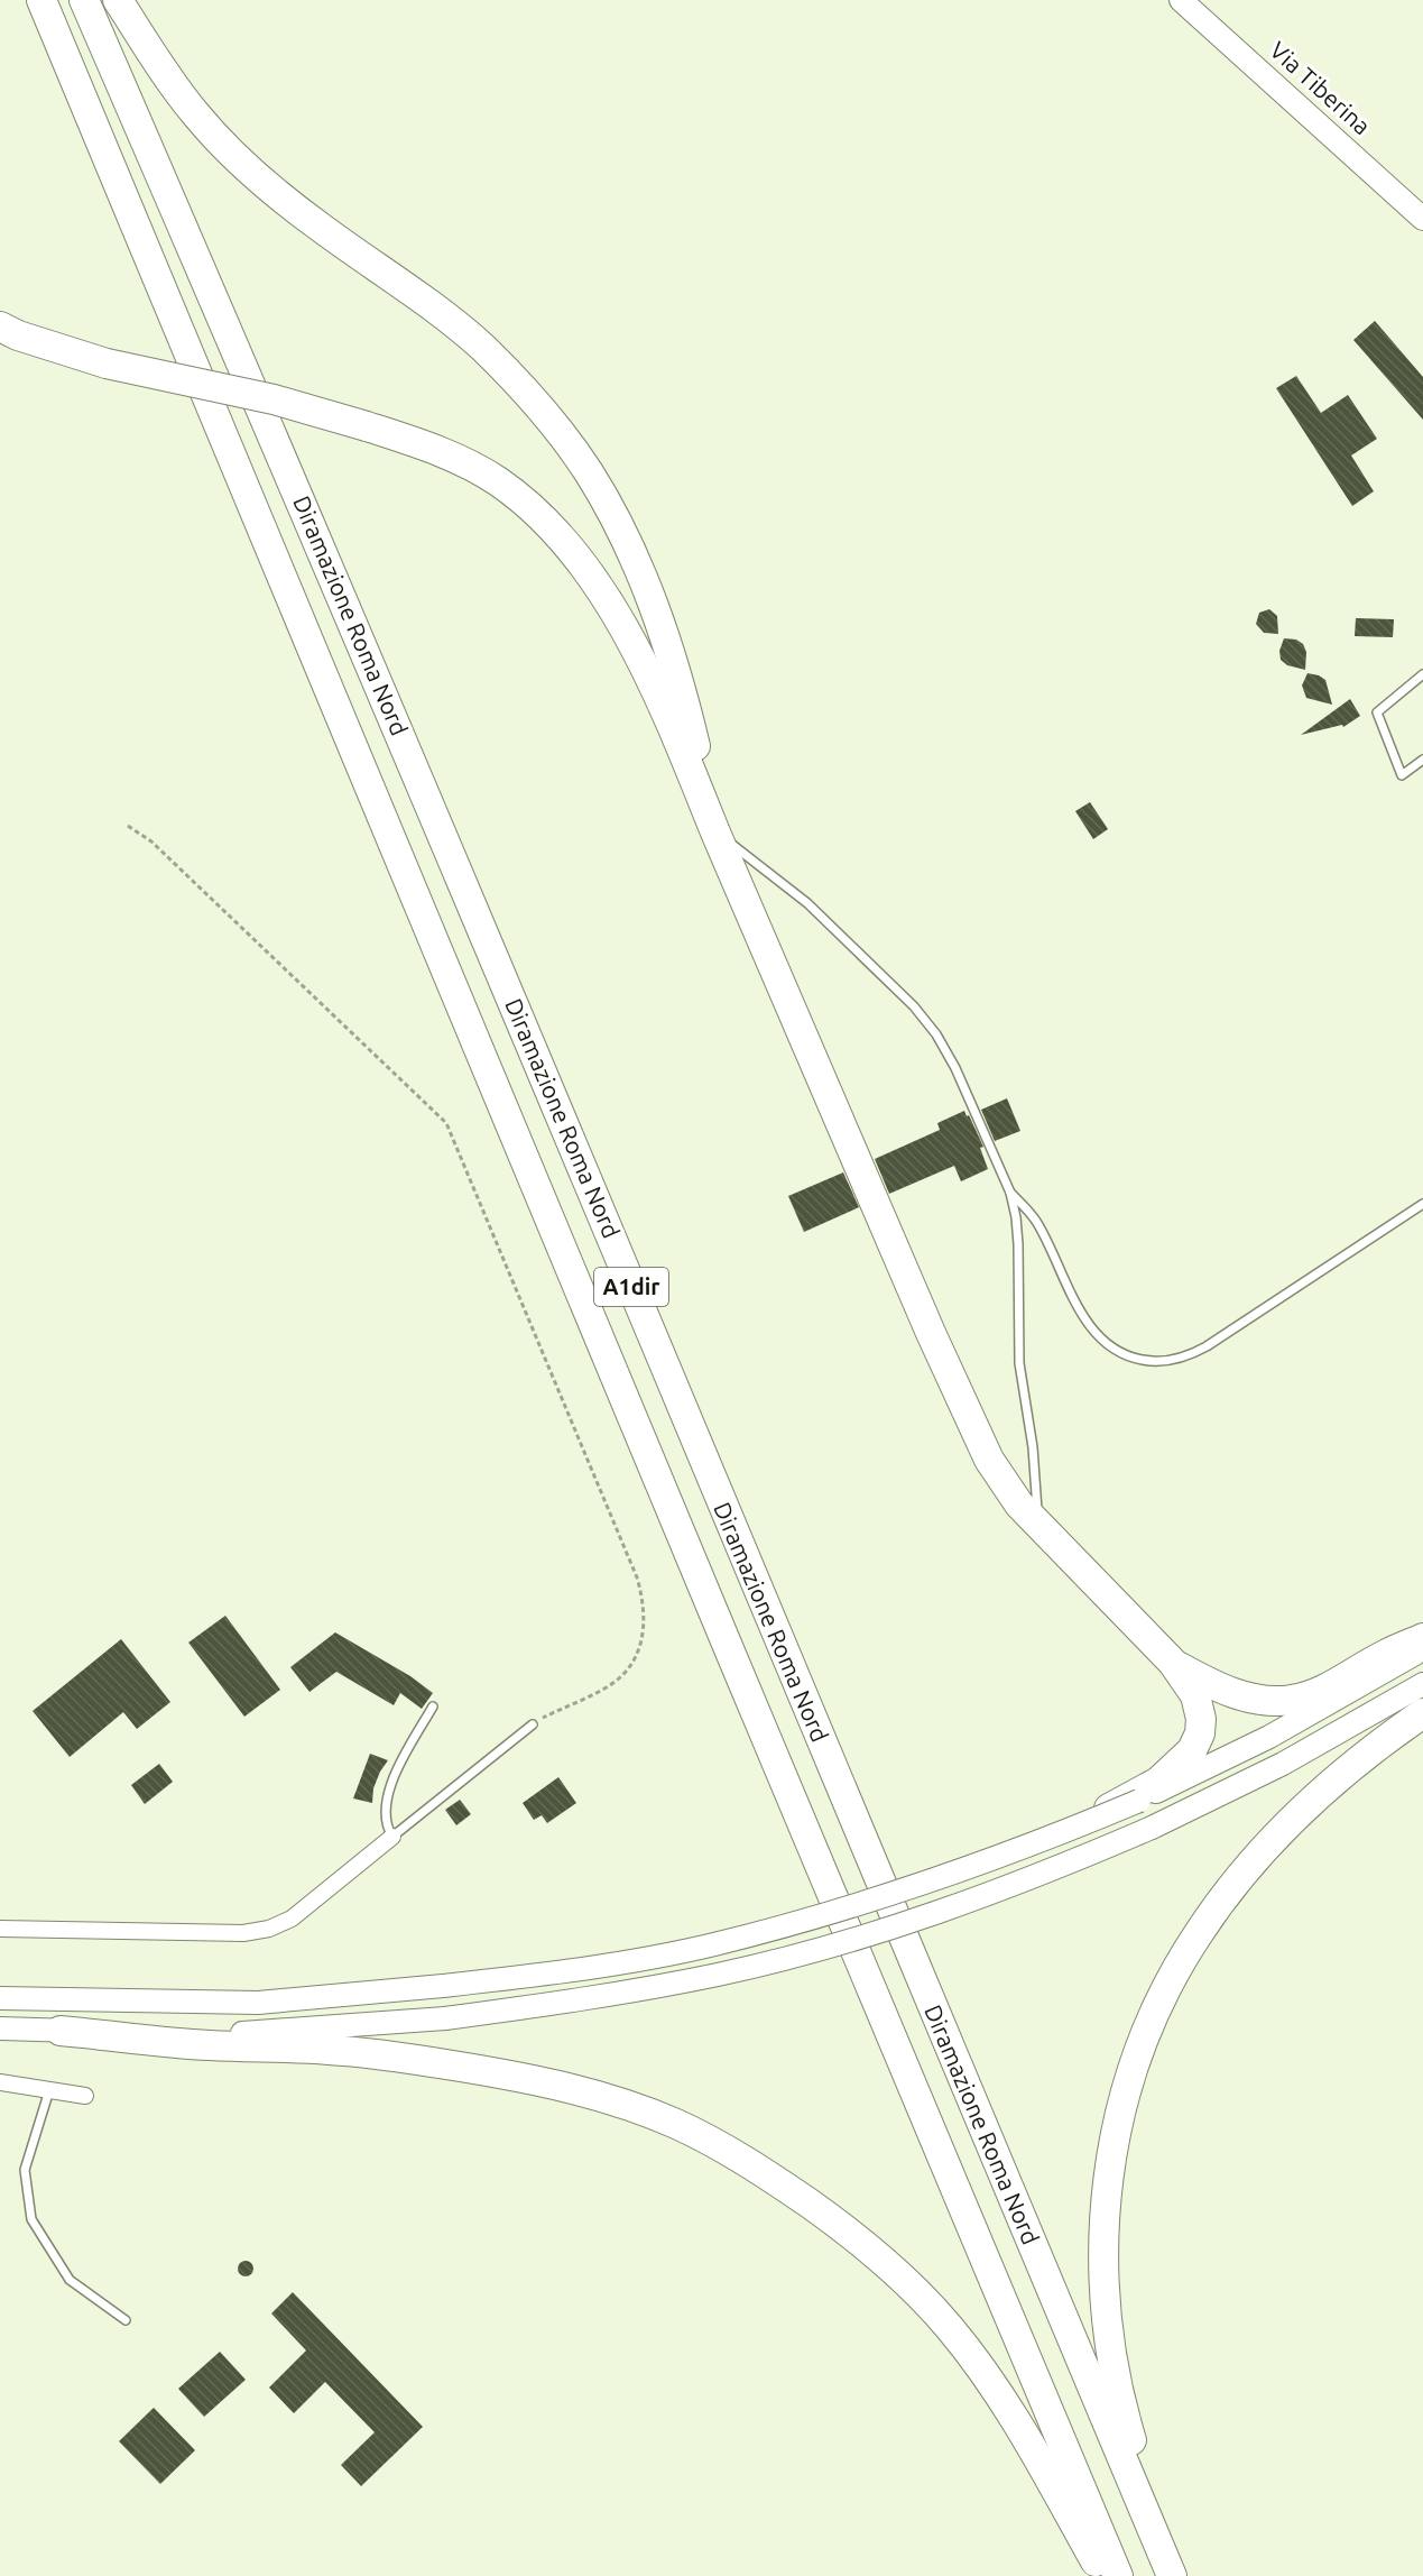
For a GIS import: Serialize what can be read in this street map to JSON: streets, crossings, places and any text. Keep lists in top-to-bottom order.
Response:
{
  "streets": {
    "highway": ["Diramazione Roma Nord", "A1dir"],
    "main road": ["Via Tiberina"]
  }
}
